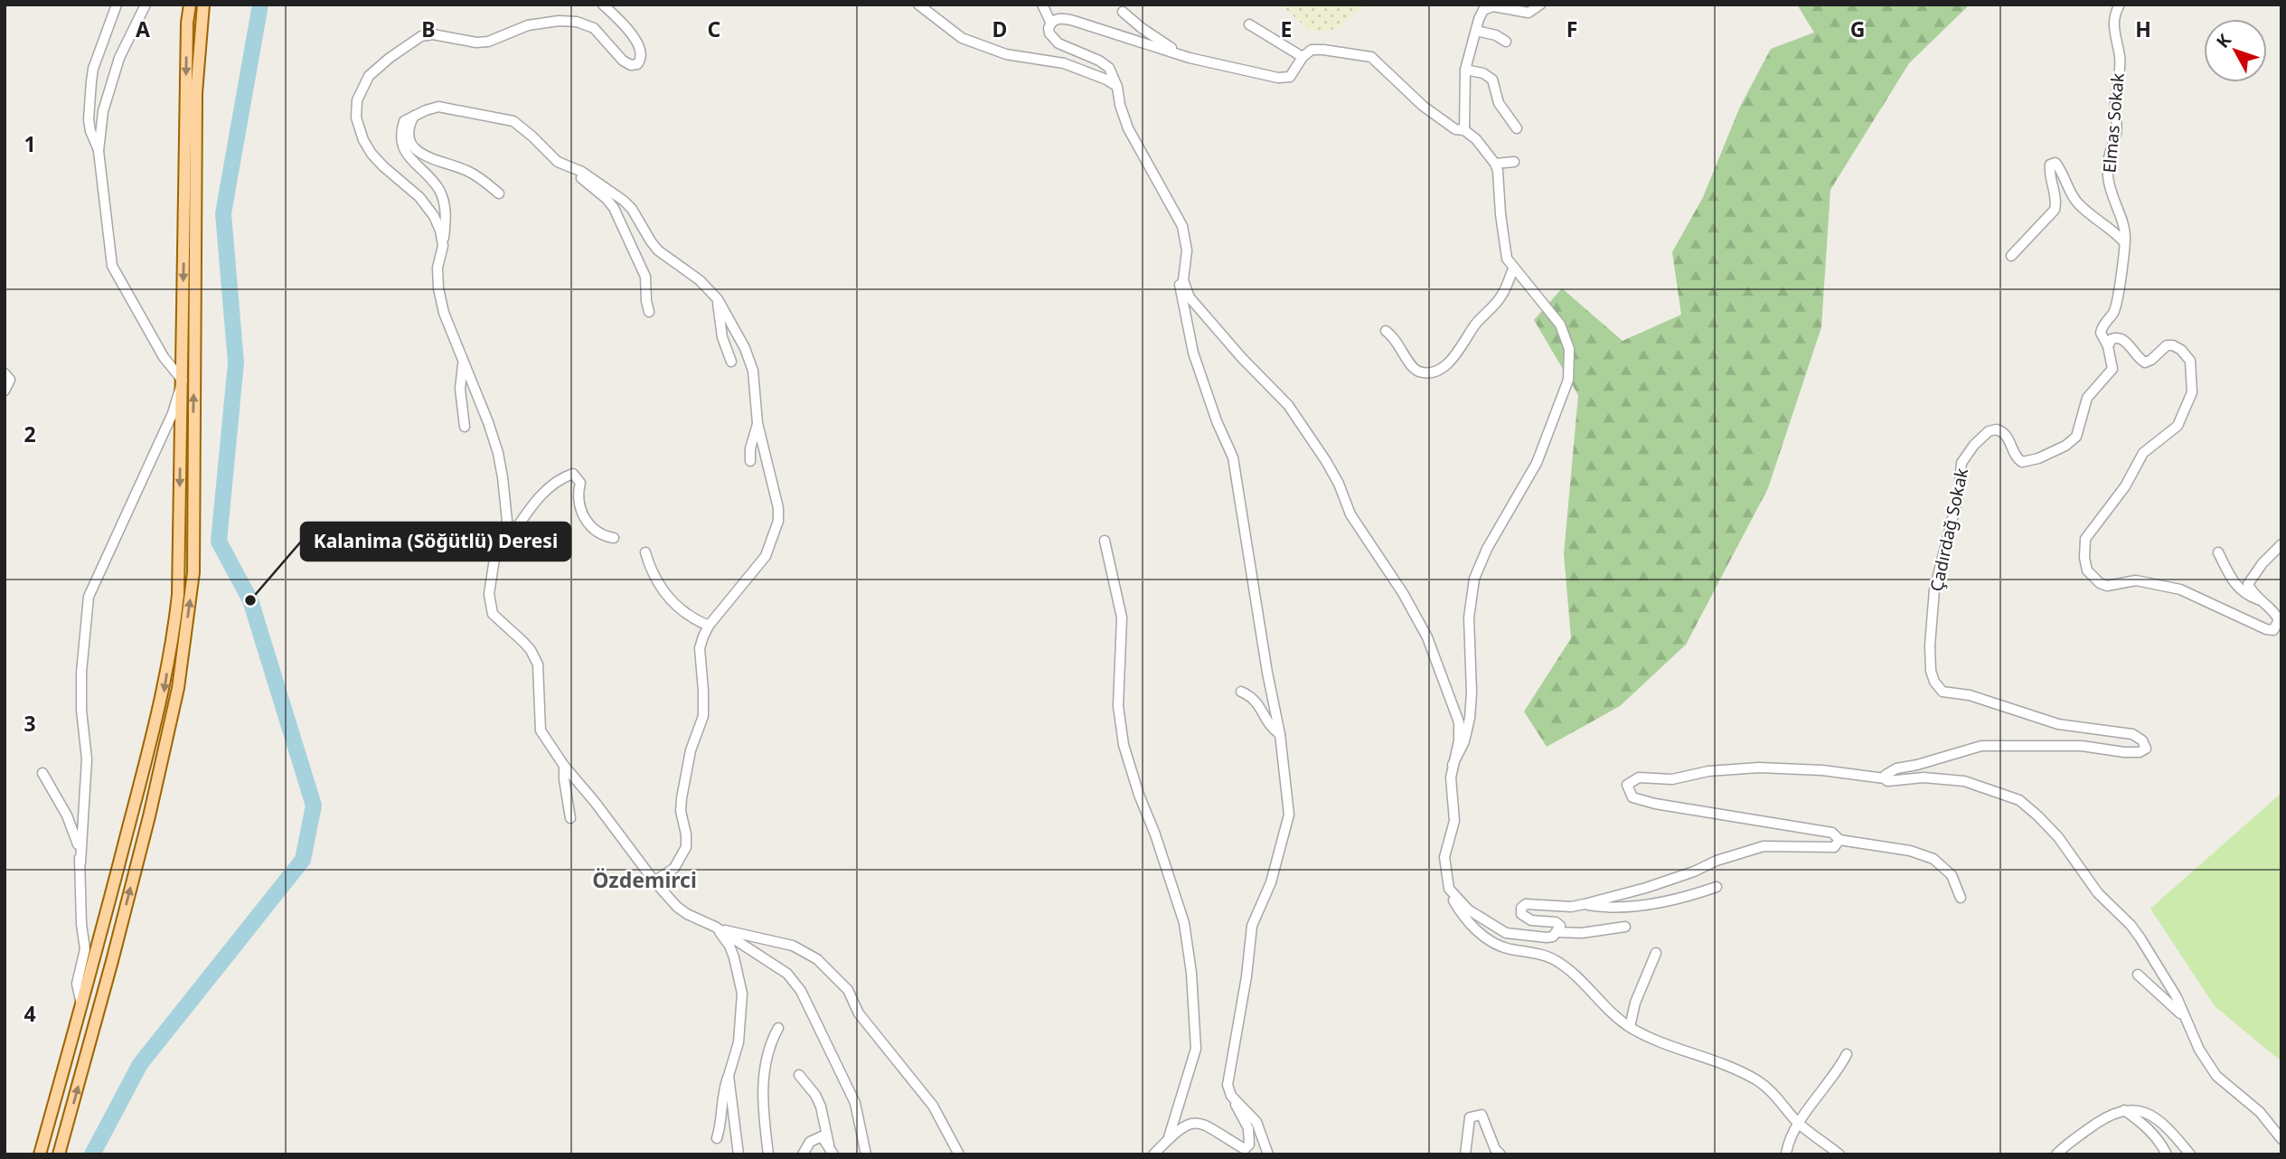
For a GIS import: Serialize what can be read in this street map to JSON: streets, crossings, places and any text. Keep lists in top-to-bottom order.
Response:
{
  "streets": {
    "street": ["Elmas Sokak", "Çadırdağ Sokak"]
  },
  "crossings": [
    ["Elmas Sokak", "Çadırdağ Sokak"]
  ],
  "districts": ["Özdemirci"],
  "places": ["Kalanima (Söğütlü) Deresi"],
  "north": "top left",
  "grid": {
    "columns": [
      "A",
      "B",
      "C",
      "D",
      "E",
      "F",
      "G",
      "H"
    ],
    "rows": [
      "1",
      "2",
      "3",
      "4"
    ]
  }
}
